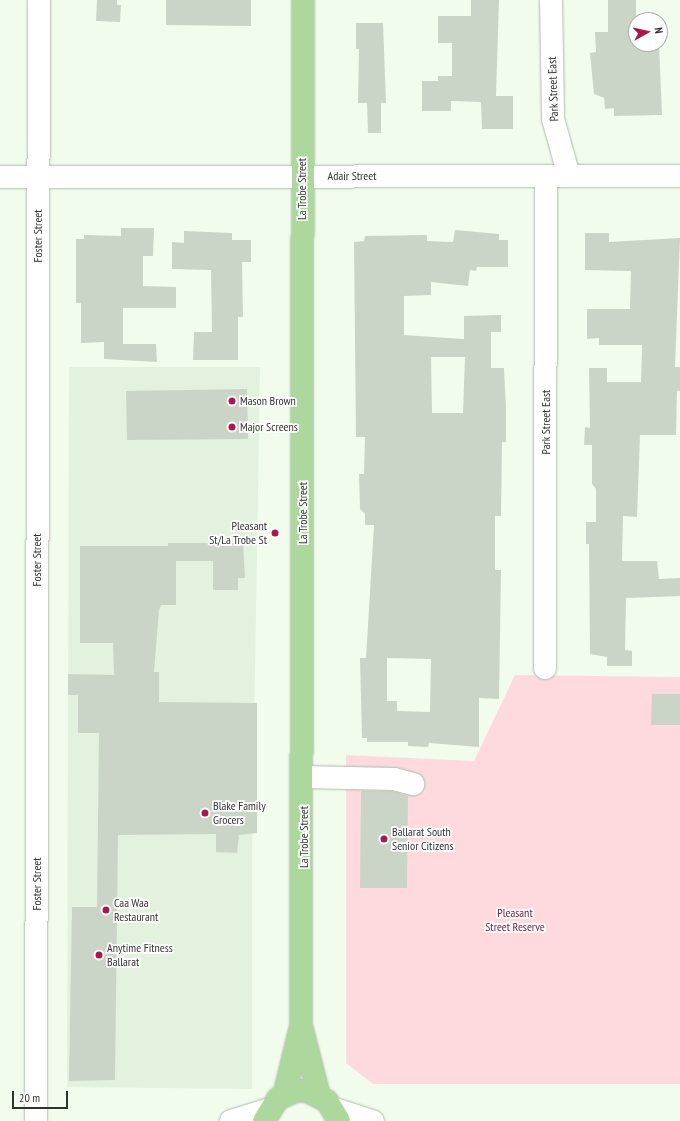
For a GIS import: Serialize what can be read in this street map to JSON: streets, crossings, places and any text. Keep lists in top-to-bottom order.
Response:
{
  "streets": {
    "main road": ["La Trobe Street"],
    "street": ["Park Street East", "Adair Street", "Foster Street"]
  },
  "crossings": [
    ["Park Street East", "Adair Street"],
    ["Adair Street", "La Trobe Street"],
    ["Adair Street", "Foster Street"]
  ],
  "parks": ["Pleasant Street Reserve"],
  "places": [
    "Mason Brown",
    "Major Screens",
    "Pleasant St/La Trobe St",
    "Blake Family Grocers",
    "Ballarat South Senior Citizens",
    "Caa Waa Restaurant",
    "Anytime Fitness Ballarat"
  ],
  "scale_bar": "20 m",
  "north": "right"
}
